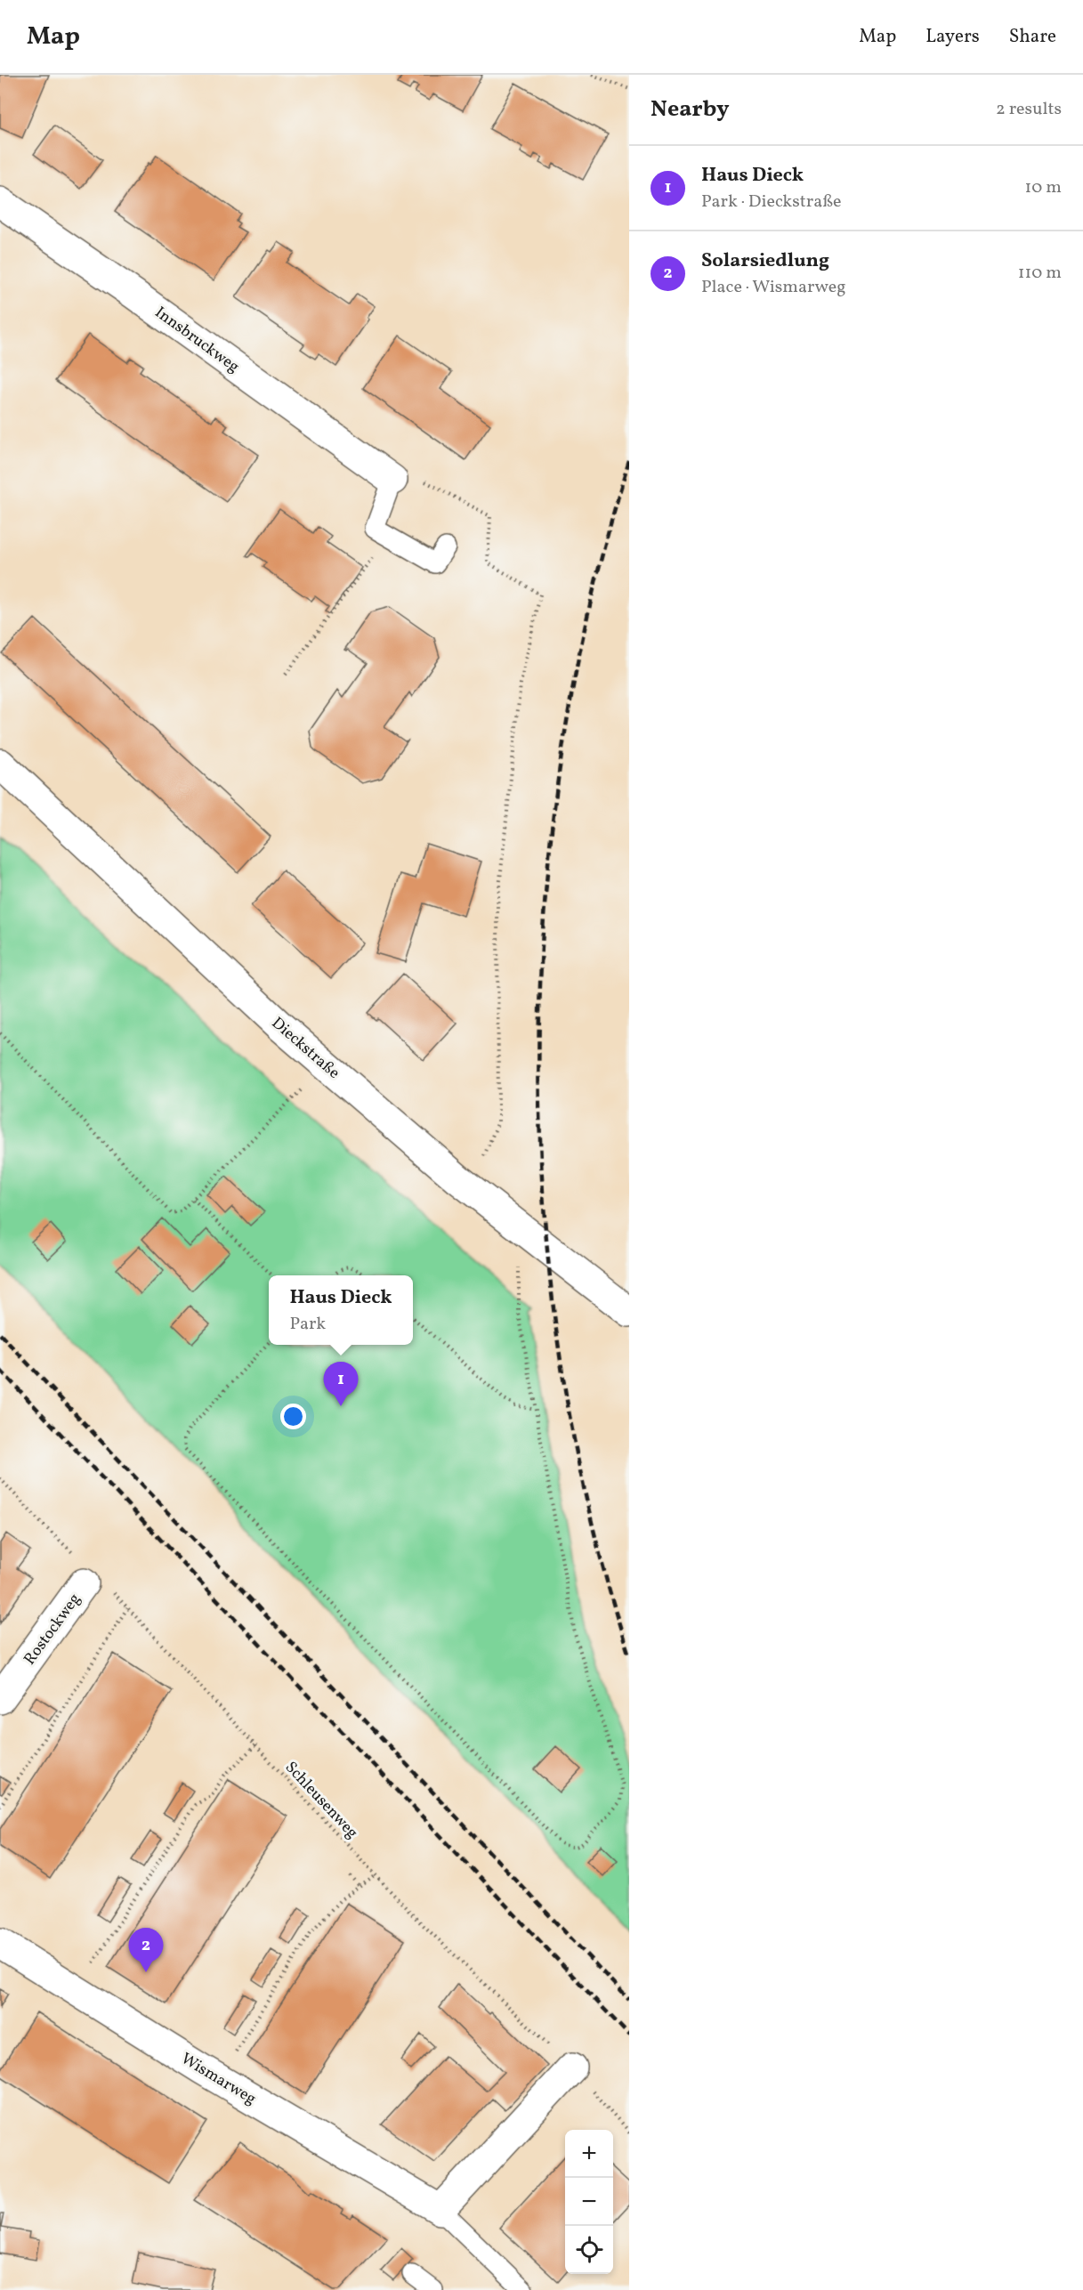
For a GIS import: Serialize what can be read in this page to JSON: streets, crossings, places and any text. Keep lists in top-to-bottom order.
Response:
{
  "streets": {
    "street": [
      "Innsbruckweg",
      "Dieckstraße",
      "Rostockweg",
      "Wismarweg"
    ],
    "path": ["Schleusenweg"]
  },
  "crossings": [
    ["Rostockweg", "Schleusenweg"]
  ],
  "page": {
    "header": "Map",
    "nav": ["Map", "Layers", "Share"],
    "heading": ["Nearby", "2 results"],
    "list": [
      {
        "mark": "1",
        "name": "Haus Dieck",
        "note": "Park · Dieckstraße",
        "value": "10 m"
      },
      {
        "mark": "2",
        "name": "Solarsiedlung",
        "note": "Place · Wismarweg",
        "value": "110 m"
      }
    ],
    "popup": ["Haus Dieck", "Park"],
    "pins": ["1", "2"],
    "map_buttons": ["+", "−"]
  }
}
